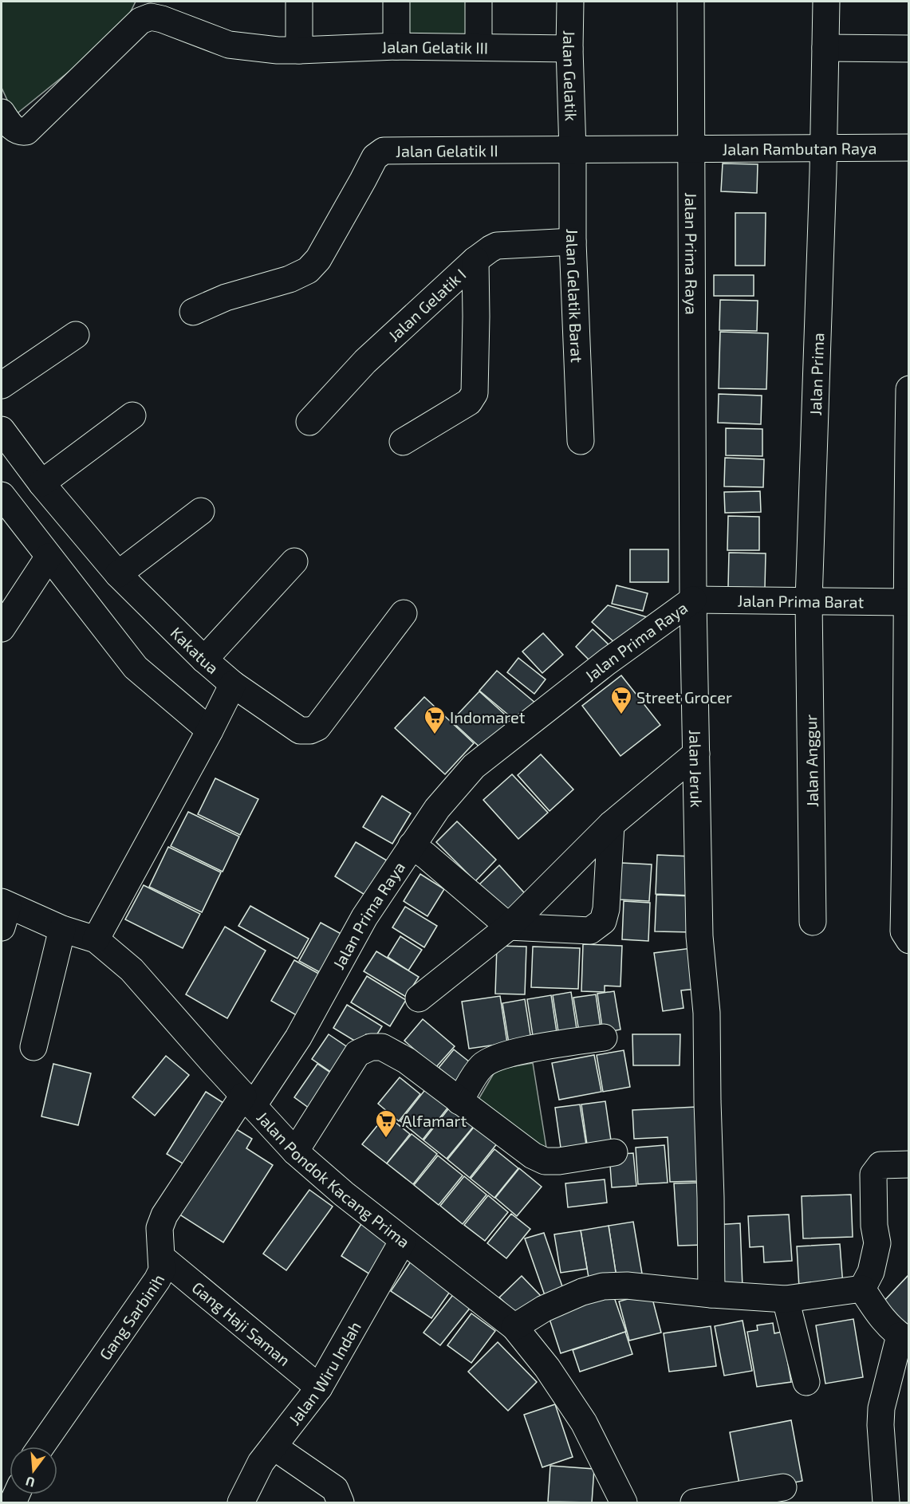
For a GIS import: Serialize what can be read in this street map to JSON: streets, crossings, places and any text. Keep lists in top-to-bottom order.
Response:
{
  "streets": {
    "street": [
      "Jalan Gelatik III",
      "Jalan Gelatik",
      "Jalan Rambutan Raya",
      "Jalan Gelatik II",
      "Jalan Prima Raya",
      "Jalan Gelatik Barat",
      "Jalan Gelatik I",
      "Jalan Prima",
      "Jalan Prima Barat",
      "Kakatua",
      "Jalan Anggur",
      "Jalan Jeruk",
      "Jalan Pondok Kacang Prima",
      "Gang Sarbinih",
      "Gang Haji Saman",
      "Jalan Wiru Indah"
    ]
  },
  "crossings": [
    ["Jalan Gelatik III", "Jalan Gelatik"],
    ["Jalan Gelatik", "Jalan Gelatik II"],
    ["Jalan Gelatik", "Jalan Gelatik Barat"],
    ["Jalan Rambutan Raya", "Jalan Gelatik II"],
    ["Jalan Rambutan Raya", "Jalan Prima Raya"],
    ["Jalan Rambutan Raya", "Jalan Prima"],
    ["Jalan Gelatik II", "Jalan Prima Raya"],
    ["Jalan Gelatik II", "Jalan Gelatik Barat"],
    ["Jalan Prima Raya", "Jalan Prima Barat"],
    ["Jalan Prima Raya", "Jalan Jeruk"],
    ["Jalan Prima Raya", "Jalan Pondok Kacang Prima"],
    ["Jalan Prima Raya", "Gang Sarbinih"],
    ["Jalan Gelatik Barat", "Jalan Gelatik I"],
    ["Jalan Prima", "Jalan Prima Barat"],
    ["Jalan Prima", "Jalan Anggur"],
    ["Jalan Prima Barat", "Jalan Anggur"],
    ["Jalan Prima Barat", "Jalan Jeruk"],
    ["Jalan Pondok Kacang Prima", "Gang Sarbinih"],
    ["Jalan Pondok Kacang Prima", "Jalan Wiru Indah"],
    ["Gang Sarbinih", "Gang Haji Saman"],
    ["Gang Haji Saman", "Jalan Wiru Indah"]
  ],
  "places": {
    "supermarket": ["Street Grocer", "Indomaret", "Alfamart"]
  },
  "north": "bottom"
}
